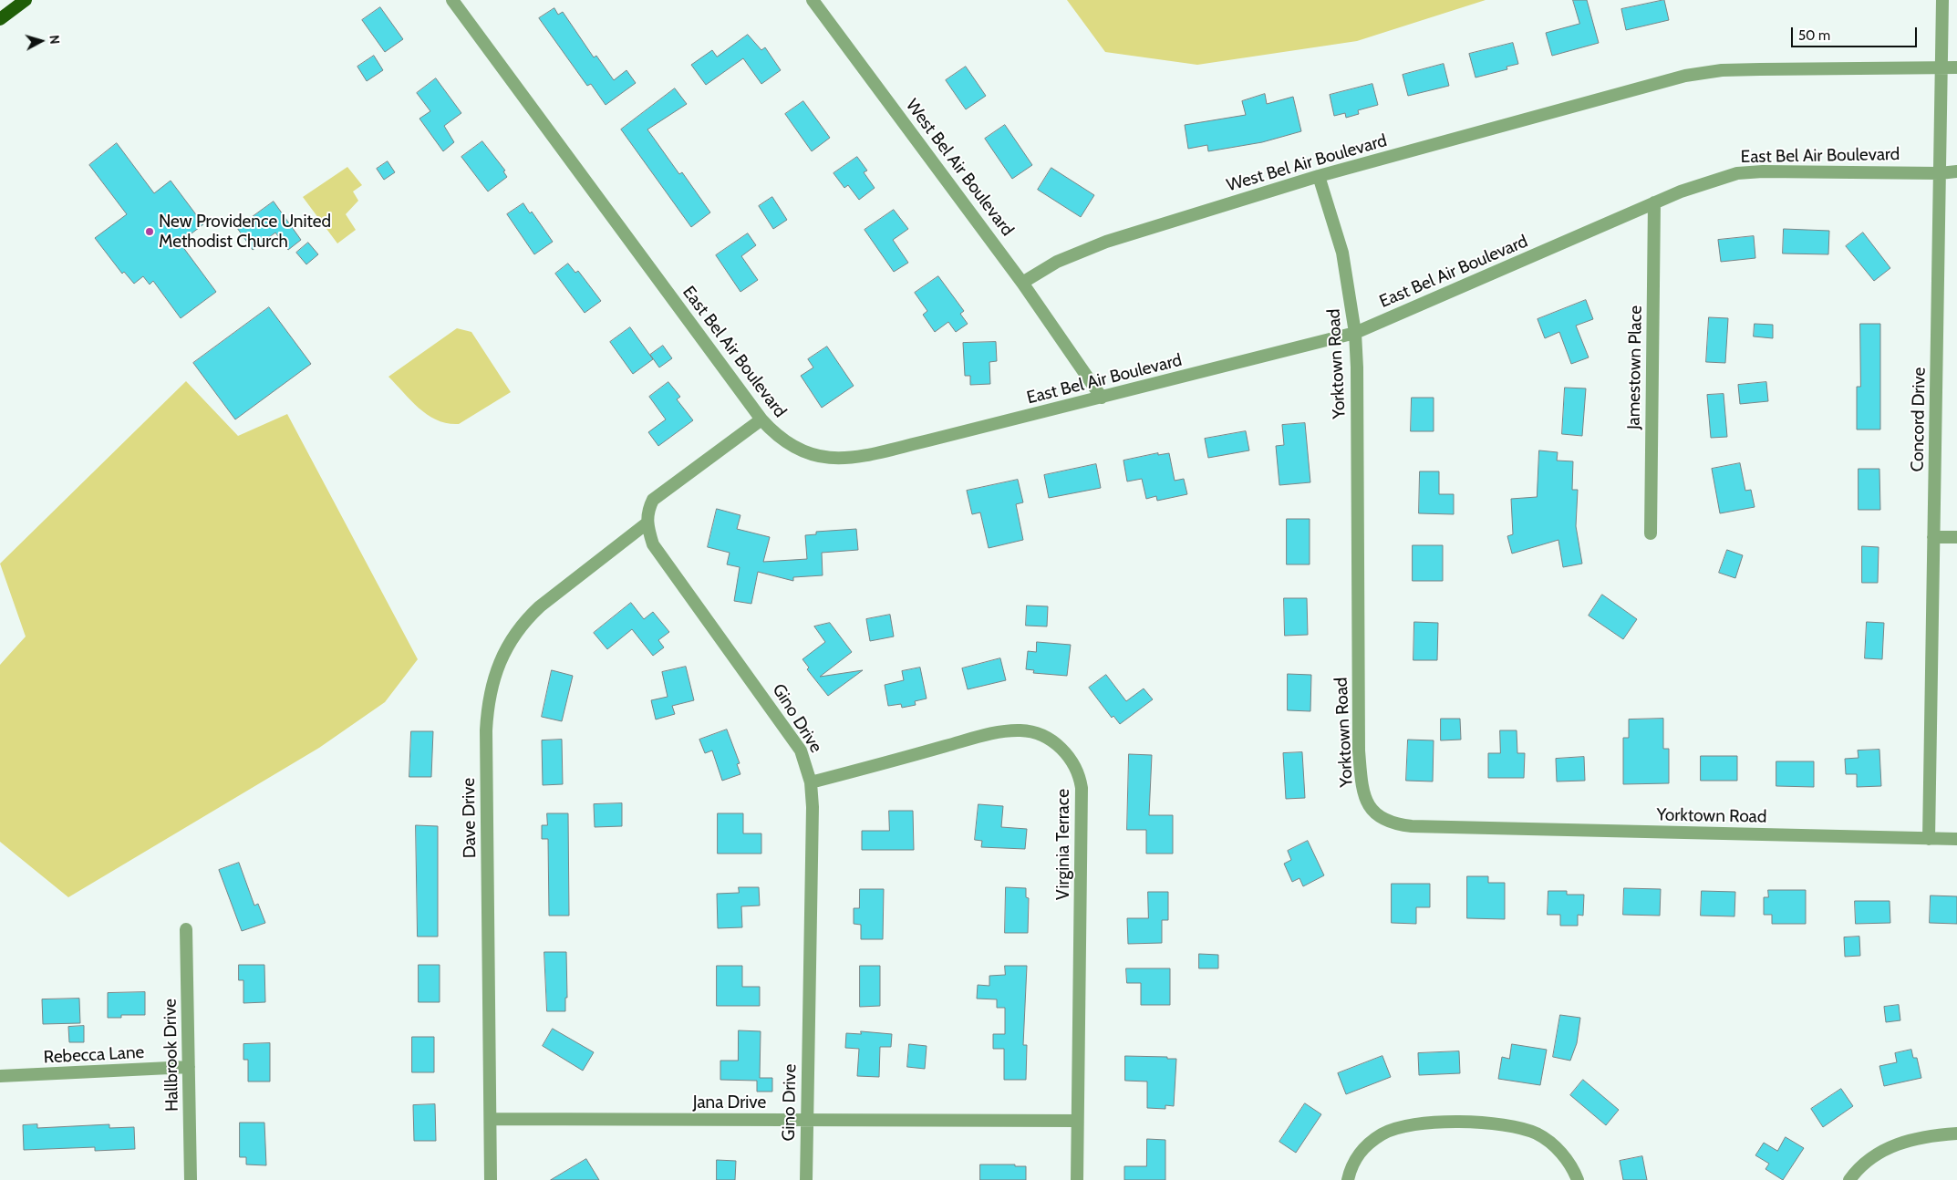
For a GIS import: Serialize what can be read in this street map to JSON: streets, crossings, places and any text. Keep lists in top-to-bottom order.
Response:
{
  "streets": {
    "street": [
      "East Bel Air Boulevard",
      "West Bel Air Boulevard",
      "Yorktown Road",
      "Jamestown Place",
      "Concord Drive",
      "Gino Drive",
      "Dave Drive",
      "Virginia Terrace",
      "Rebecca Lane",
      "Hallbrook Drive",
      "Jana Drive"
    ]
  },
  "crossings": [
    ["East Bel Air Boulevard", "Yorktown Road"],
    ["East Bel Air Boulevard", "Jamestown Place"],
    ["East Bel Air Boulevard", "Concord Drive"],
    ["West Bel Air Boulevard", "Yorktown Road"],
    ["West Bel Air Boulevard", "Concord Drive"],
    ["Yorktown Road", "Concord Drive"],
    ["Gino Drive", "Dave Drive"],
    ["Gino Drive", "Virginia Terrace"],
    ["Gino Drive", "Jana Drive"],
    ["Dave Drive", "Jana Drive"],
    ["Virginia Terrace", "Jana Drive"],
    ["Rebecca Lane", "Hallbrook Drive"]
  ],
  "places": ["New Providence United Methodist Church"],
  "scale_bar": "50 m",
  "north": "right"
}
